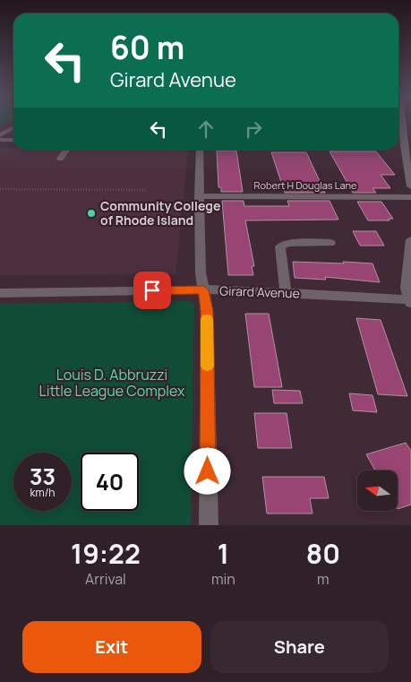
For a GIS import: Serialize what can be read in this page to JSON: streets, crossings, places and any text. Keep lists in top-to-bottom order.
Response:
{
  "streets": {
    "street": ["Robert H Douglas Lane", "Girard Avenue"]
  },
  "parks": ["Louis D. Abbruzzi Little League Complex"],
  "places": ["Community College of Rhode Island"],
  "north": "left",
  "page": {
    "turn": ["60 m", "Girard Avenue"],
    "speed": "33 km/h",
    "limit": "40",
    "eta": [
      "19:22",
      "Arrival",
      "1",
      "min",
      "80",
      "m"
    ],
    "buttons": ["Exit", "Share"]
  }
}
